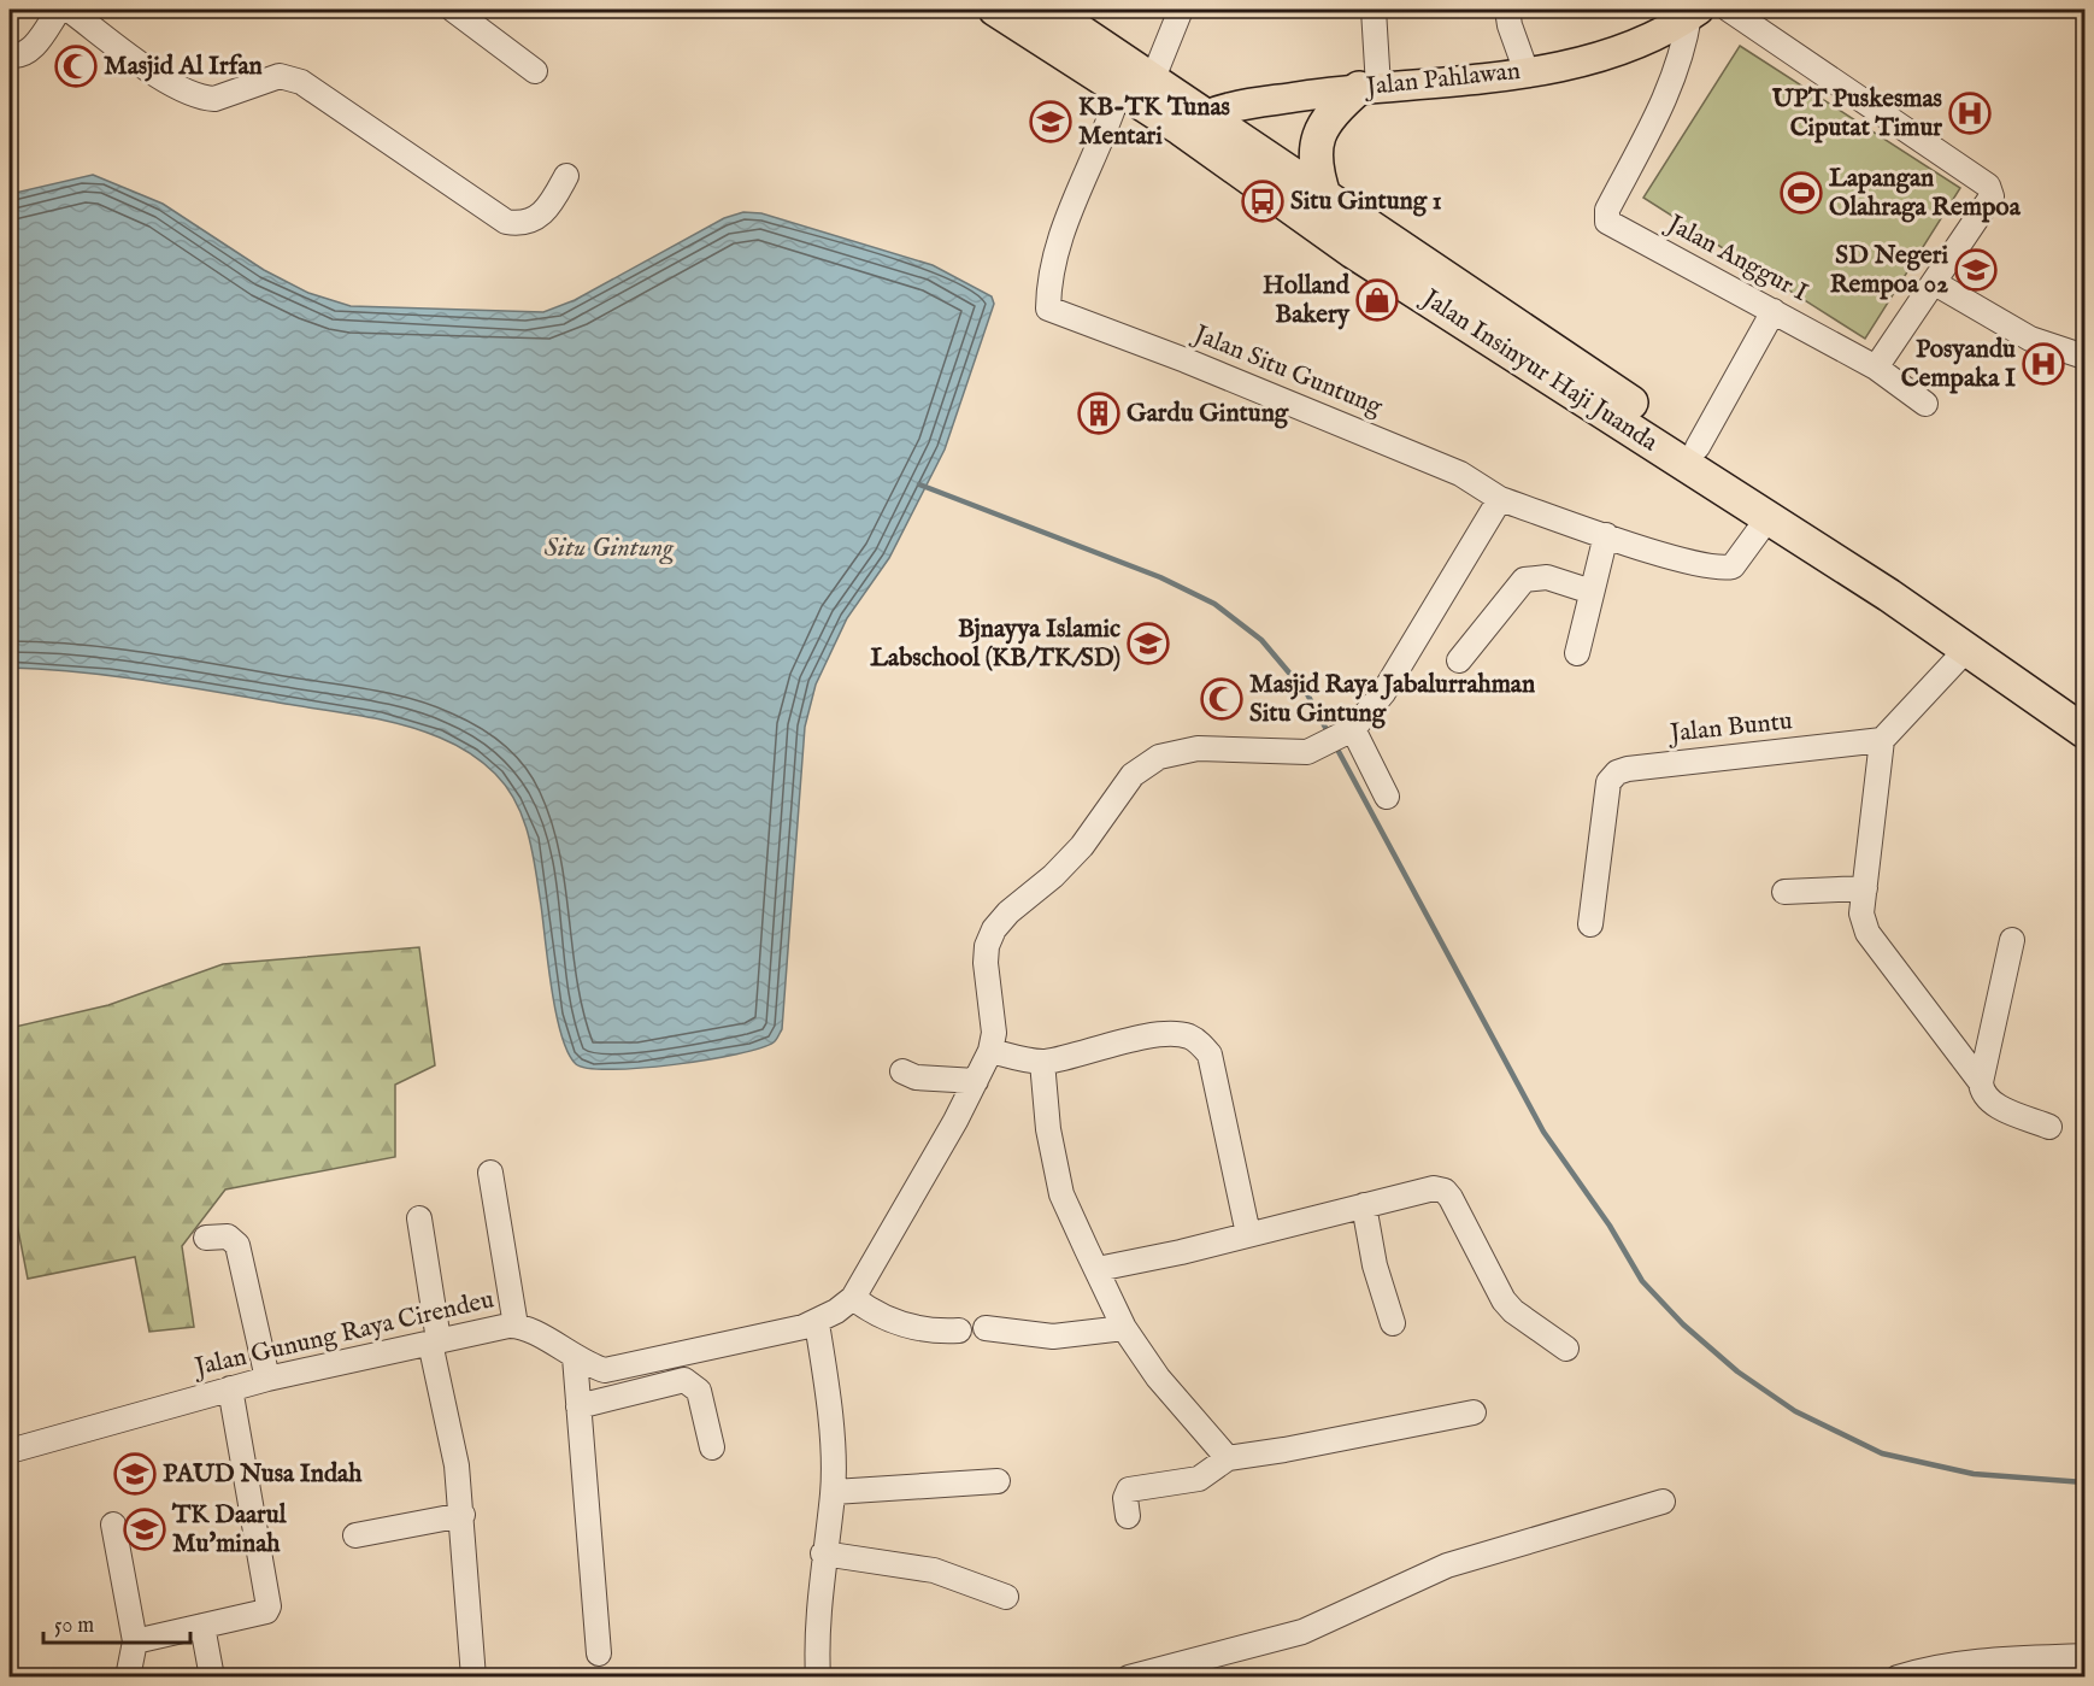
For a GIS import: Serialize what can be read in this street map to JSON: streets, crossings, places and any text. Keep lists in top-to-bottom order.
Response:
{
  "streets": {
    "highway": ["Jalan Insinyur Haji Juanda"],
    "main road": ["Jalan Pahlawan"],
    "street": [
      "Jalan Anggur I",
      "Jalan Situ Guntung",
      "Jalan Buntu",
      "Jalan Gunung Raya Cirendeu"
    ]
  },
  "crossings": [
    ["Jalan Pahlawan", "Jalan Anggur I"],
    ["Jalan Pahlawan", "Jalan Insinyur Haji Juanda"],
    ["Jalan Situ Guntung", "Jalan Insinyur Haji Juanda"],
    ["Jalan Situ Guntung", "Jalan Gunung Raya Cirendeu"]
  ],
  "water": ["Situ Gintung"],
  "places": {
    "mosque": ["Masjid Al Irfan", "Masjid Raya Jabalurrahman Situ Gintung"],
    "hospital": ["UPT Puskesmas Ciputat Timur", "Posyandu Cempaka I"],
    "school or university": [
      "KB-TK Tunas Mentari",
      "SD Negeri Rempoa 02",
      "Bjnayya Islamic Labschool (KB/TK/SD)",
      "PAUD Nusa Indah",
      "TK Daarul Mu'minah"
    ],
    "sports": ["Lapangan Olahraga Rempoa"],
    "bus stop": ["Situ Gintung 1"],
    "shop": ["Holland Bakery"],
    "building": ["Gardu Gintung"]
  },
  "scale_bar": "50 m"
}
